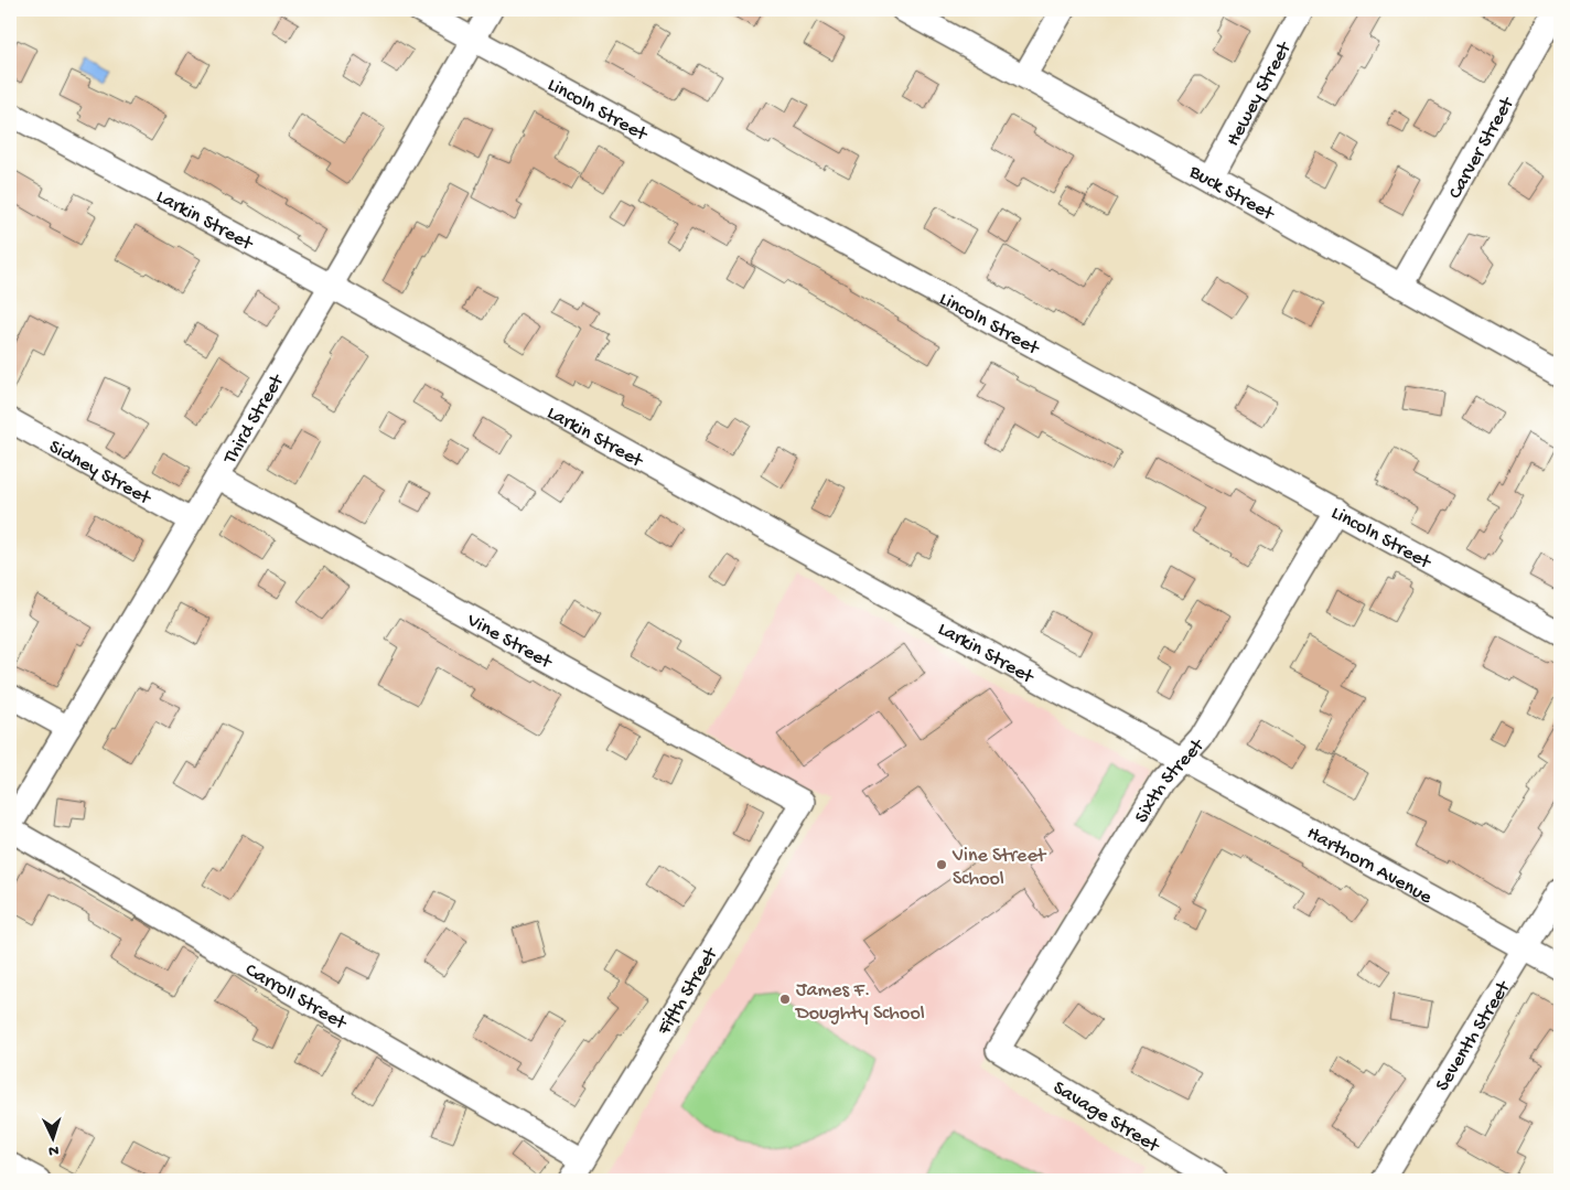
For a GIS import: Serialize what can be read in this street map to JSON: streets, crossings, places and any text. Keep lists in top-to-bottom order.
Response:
{
  "streets": {
    "street": [
      "Hewey Street",
      "Lincoln Street",
      "Carver Street",
      "Buck Street",
      "Larkin Street",
      "Third Street",
      "Sidney Street",
      "Vine Street",
      "Sixth Street",
      "Harthorn Avenue",
      "Fifth Street",
      "Carroll Street",
      "Seventh Street",
      "Savage Street"
    ]
  },
  "crossings": [
    ["Hewey Street", "Buck Street"],
    ["Lincoln Street", "Third Street"],
    ["Lincoln Street", "Sixth Street"],
    ["Carver Street", "Buck Street"],
    ["Larkin Street", "Third Street"],
    ["Larkin Street", "Sixth Street"],
    ["Larkin Street", "Harthorn Avenue"],
    ["Third Street", "Sidney Street"],
    ["Third Street", "Vine Street"],
    ["Third Street", "Carroll Street"],
    ["Vine Street", "Fifth Street"],
    ["Sixth Street", "Harthorn Avenue"],
    ["Sixth Street", "Savage Street"],
    ["Harthorn Avenue", "Seventh Street"],
    ["Fifth Street", "Carroll Street"]
  ],
  "places": ["Vine Street School", "James F. Doughty School"],
  "north": "bottom"
}
